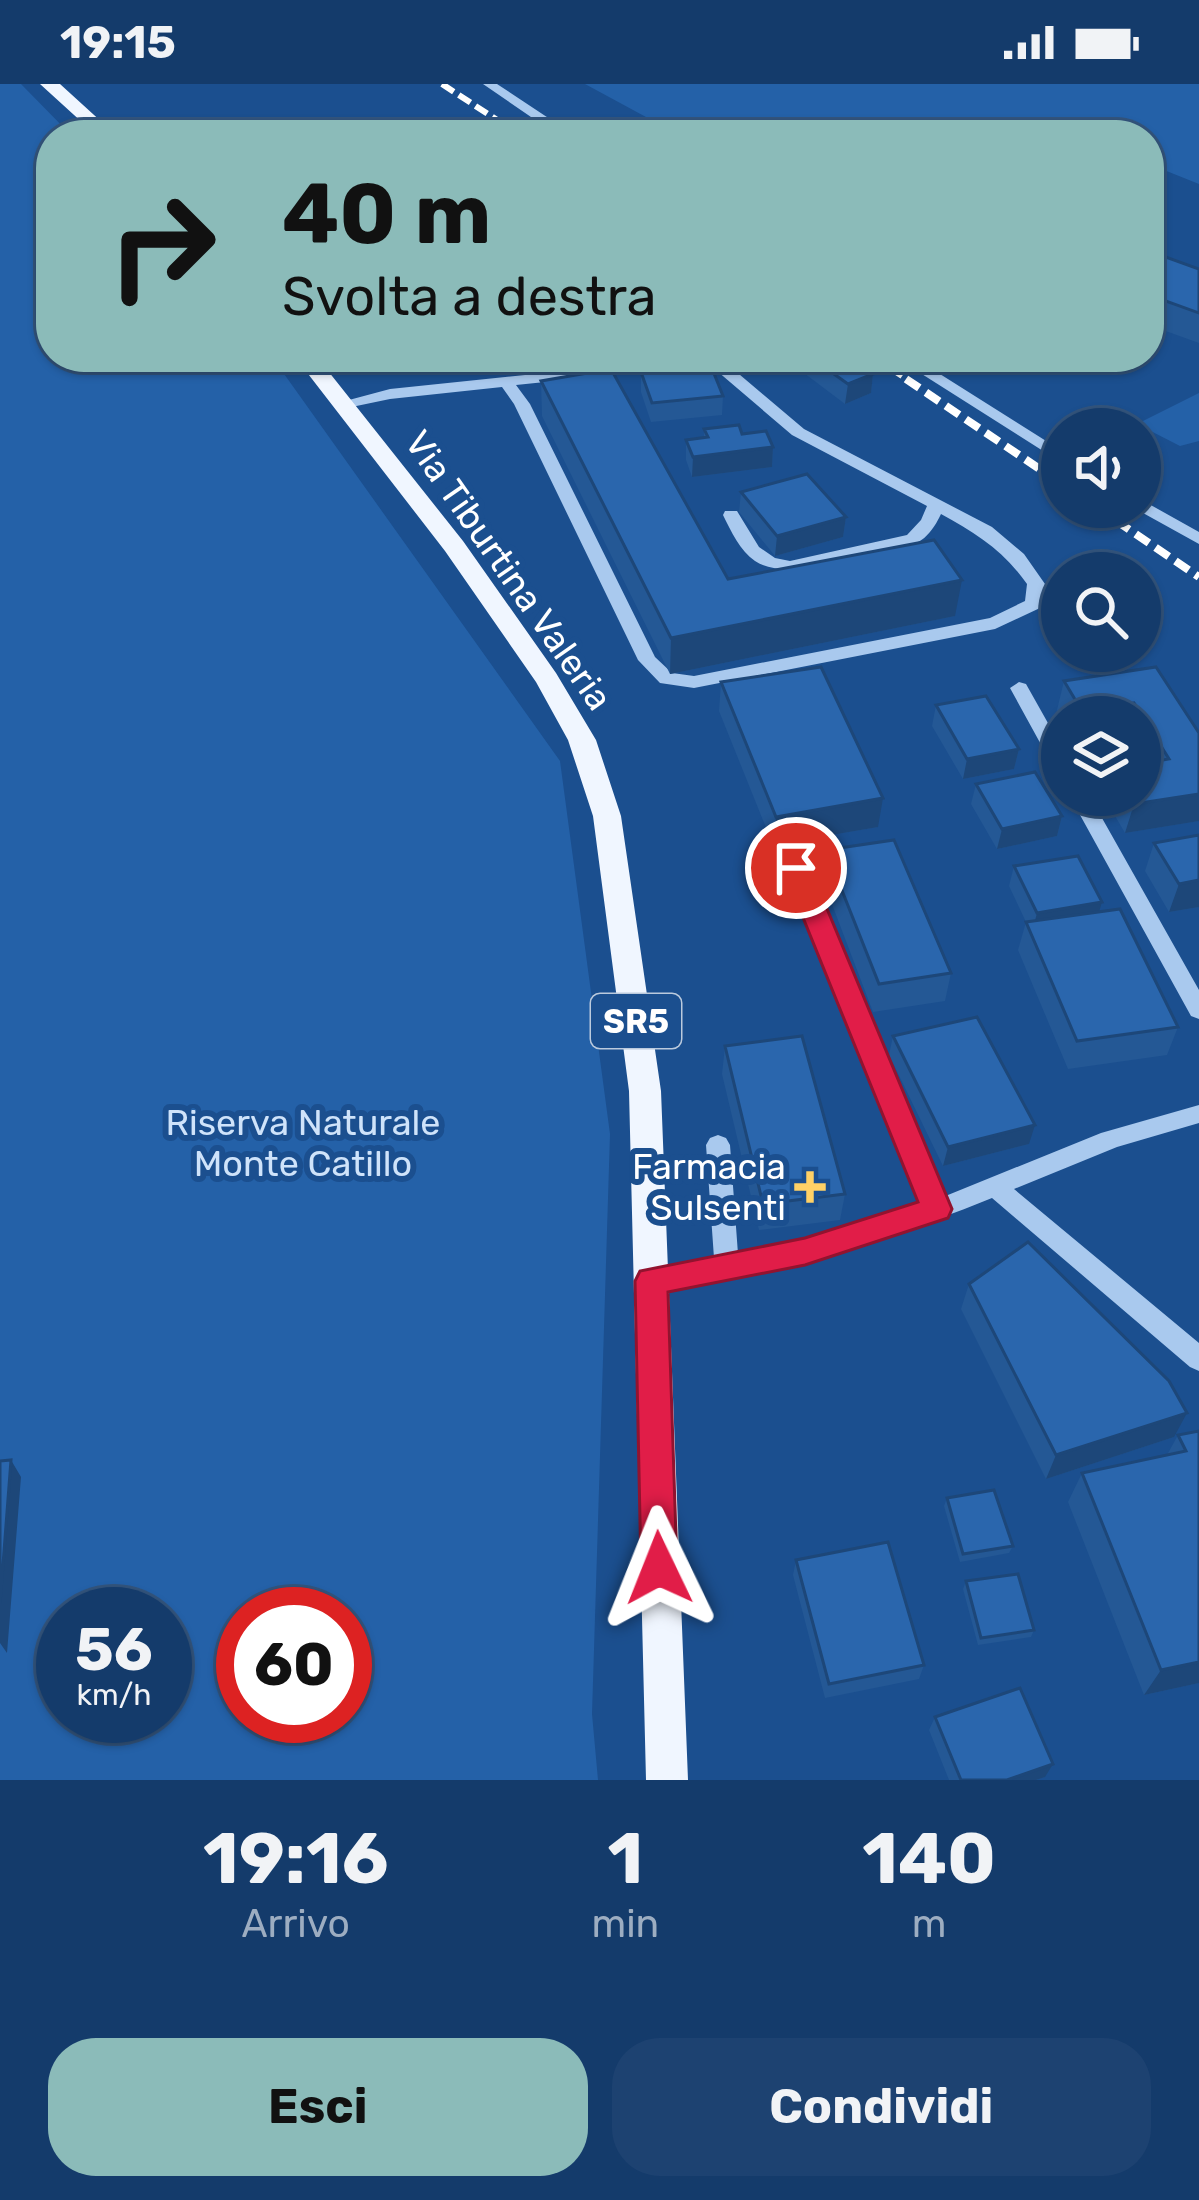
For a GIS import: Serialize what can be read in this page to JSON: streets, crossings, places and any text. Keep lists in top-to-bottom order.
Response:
{
  "streets": {
    "main road": ["Via Tiburtina Valeria", "SR5"]
  },
  "parks": ["Riserva Naturale Monte Catillo"],
  "places": {
    "health": ["Farmacia Sulsenti"]
  },
  "page": {
    "status": "19:15",
    "turn": ["40 m", "Svolta a destra"],
    "speed": "56 km/h",
    "limit": "60",
    "eta": [
      "19:16",
      "Arrivo",
      "1",
      "min",
      "140",
      "m"
    ],
    "buttons": ["Esci", "Condividi"]
  }
}
